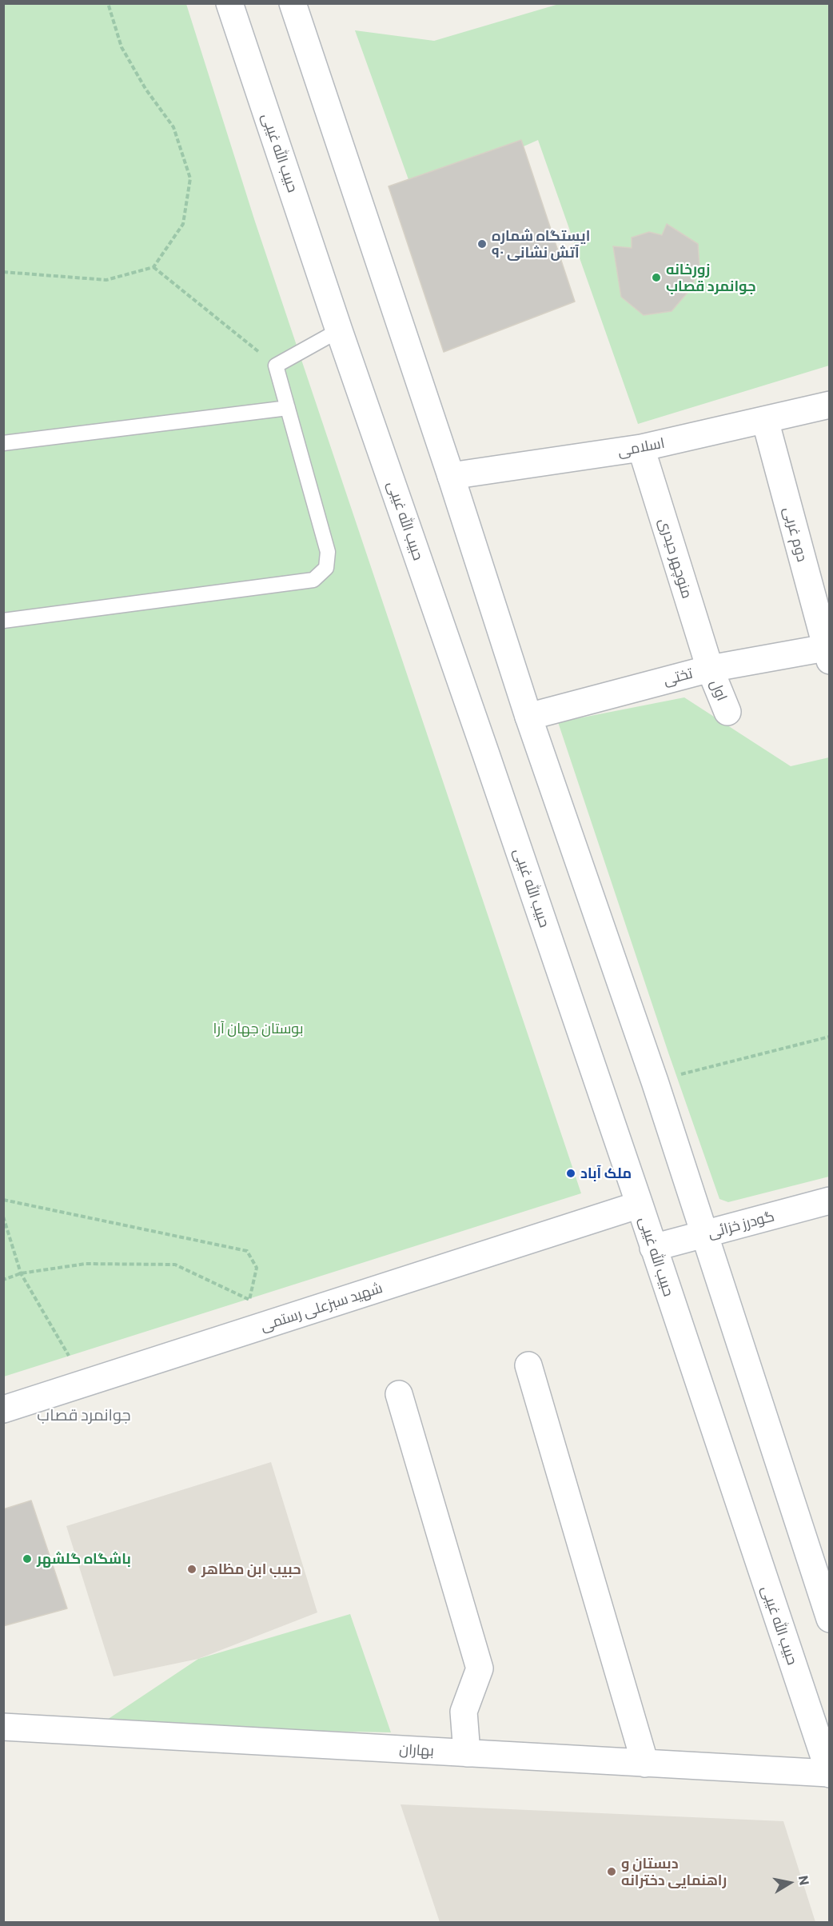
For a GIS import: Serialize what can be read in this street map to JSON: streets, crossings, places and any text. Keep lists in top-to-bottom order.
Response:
{
  "streets": {
    "street": [
      "حبیب الله غیبی",
      "اسلامی",
      "دوم غربی",
      "منوچهر حیدری",
      "تختی",
      "اول",
      "گودرز خزائی",
      "شهید سبزعلی رستمی",
      "بهاران"
    ]
  },
  "crossings": [
    ["حبیب الله غیبی", "گودرز خزائی"],
    ["حبیب الله غیبی", "شهید سبزعلی رستمی"],
    ["حبیب الله غیبی", "بهاران"],
    ["اسلامی", "دوم غربی"],
    ["اسلامی", "منوچهر حیدری"],
    ["دوم غربی", "تختی"],
    ["منوچهر حیدری", "تختی"],
    ["منوچهر حیدری", "اول"],
    ["تختی", "اول"]
  ],
  "districts": ["جوانمرد قصاب"],
  "parks": ["بوستان جهان آرا"],
  "places": [
    "ایستگاه شماره ۹۰ آتش نشانی",
    "زورخانه جوانمرد قصاب",
    "ملک آباد",
    "باشگاه گلشهر",
    "حبیب ابن مظاهر",
    "دبستان و راهنمایی دخترانه"
  ],
  "north": "right"
}
